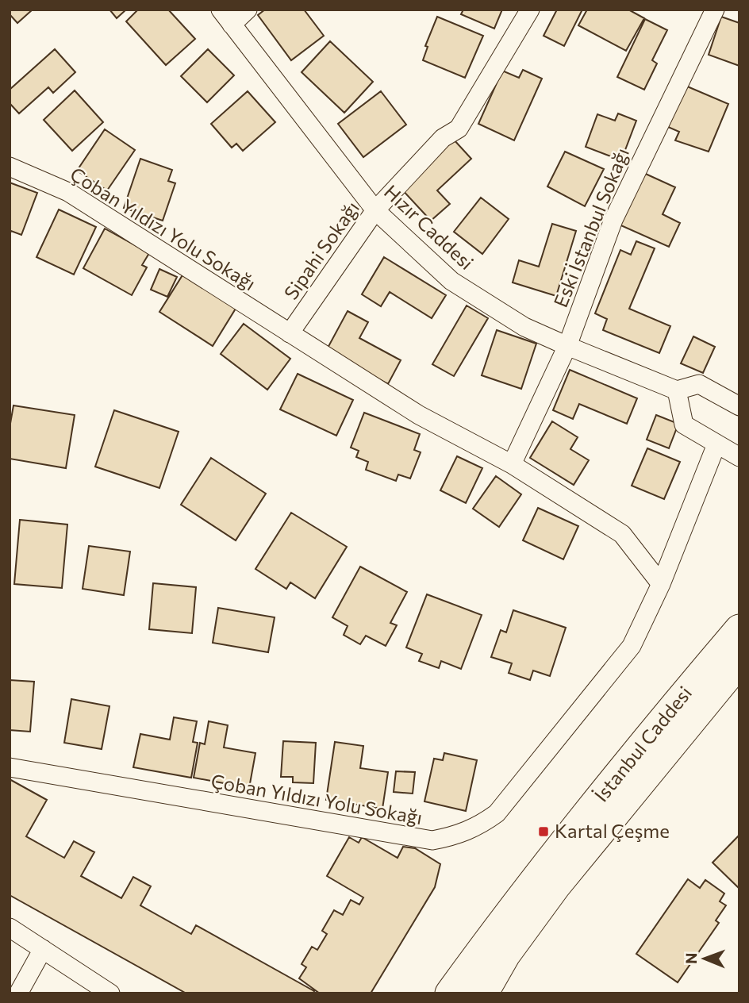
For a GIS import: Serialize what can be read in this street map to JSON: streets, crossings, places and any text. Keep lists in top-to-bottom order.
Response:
{
  "streets": {
    "main road": ["İstanbul Caddesi"],
    "street": [
      "Hızır Caddesi",
      "Eski İstanbul Sokağı",
      "Çoban Yıldızı Yolu Sokağı",
      "Sipahi Sokağı"
    ]
  },
  "crossings": [
    ["Hızır Caddesi", "Eski İstanbul Sokağı"],
    ["Hızır Caddesi", "Sipahi Sokağı"],
    ["Eski İstanbul Sokağı", "Çoban Yıldızı Yolu Sokağı"],
    ["Çoban Yıldızı Yolu Sokağı", "Sipahi Sokağı"]
  ],
  "places": {
    "transit": ["Kartal Çeşme"]
  },
  "north": "left"
}
